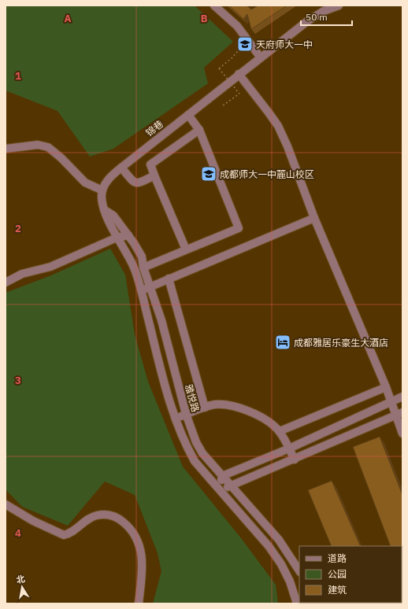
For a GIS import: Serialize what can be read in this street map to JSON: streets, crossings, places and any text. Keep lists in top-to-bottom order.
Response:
{
  "streets": {
    "street": ["锦巷", "雅悦路"]
  },
  "places": {
    "school or university": ["天府师大一中", "成都师大一中麓山校区"],
    "hotel": ["成都雅居乐豪生大酒店"]
  },
  "legend": ["道路", "公园", "建筑"],
  "scale_bar": "50 m",
  "north": "top",
  "grid": {
    "columns": ["A", "B"],
    "rows": [
      "1",
      "2",
      "3",
      "4"
    ]
  }
}
